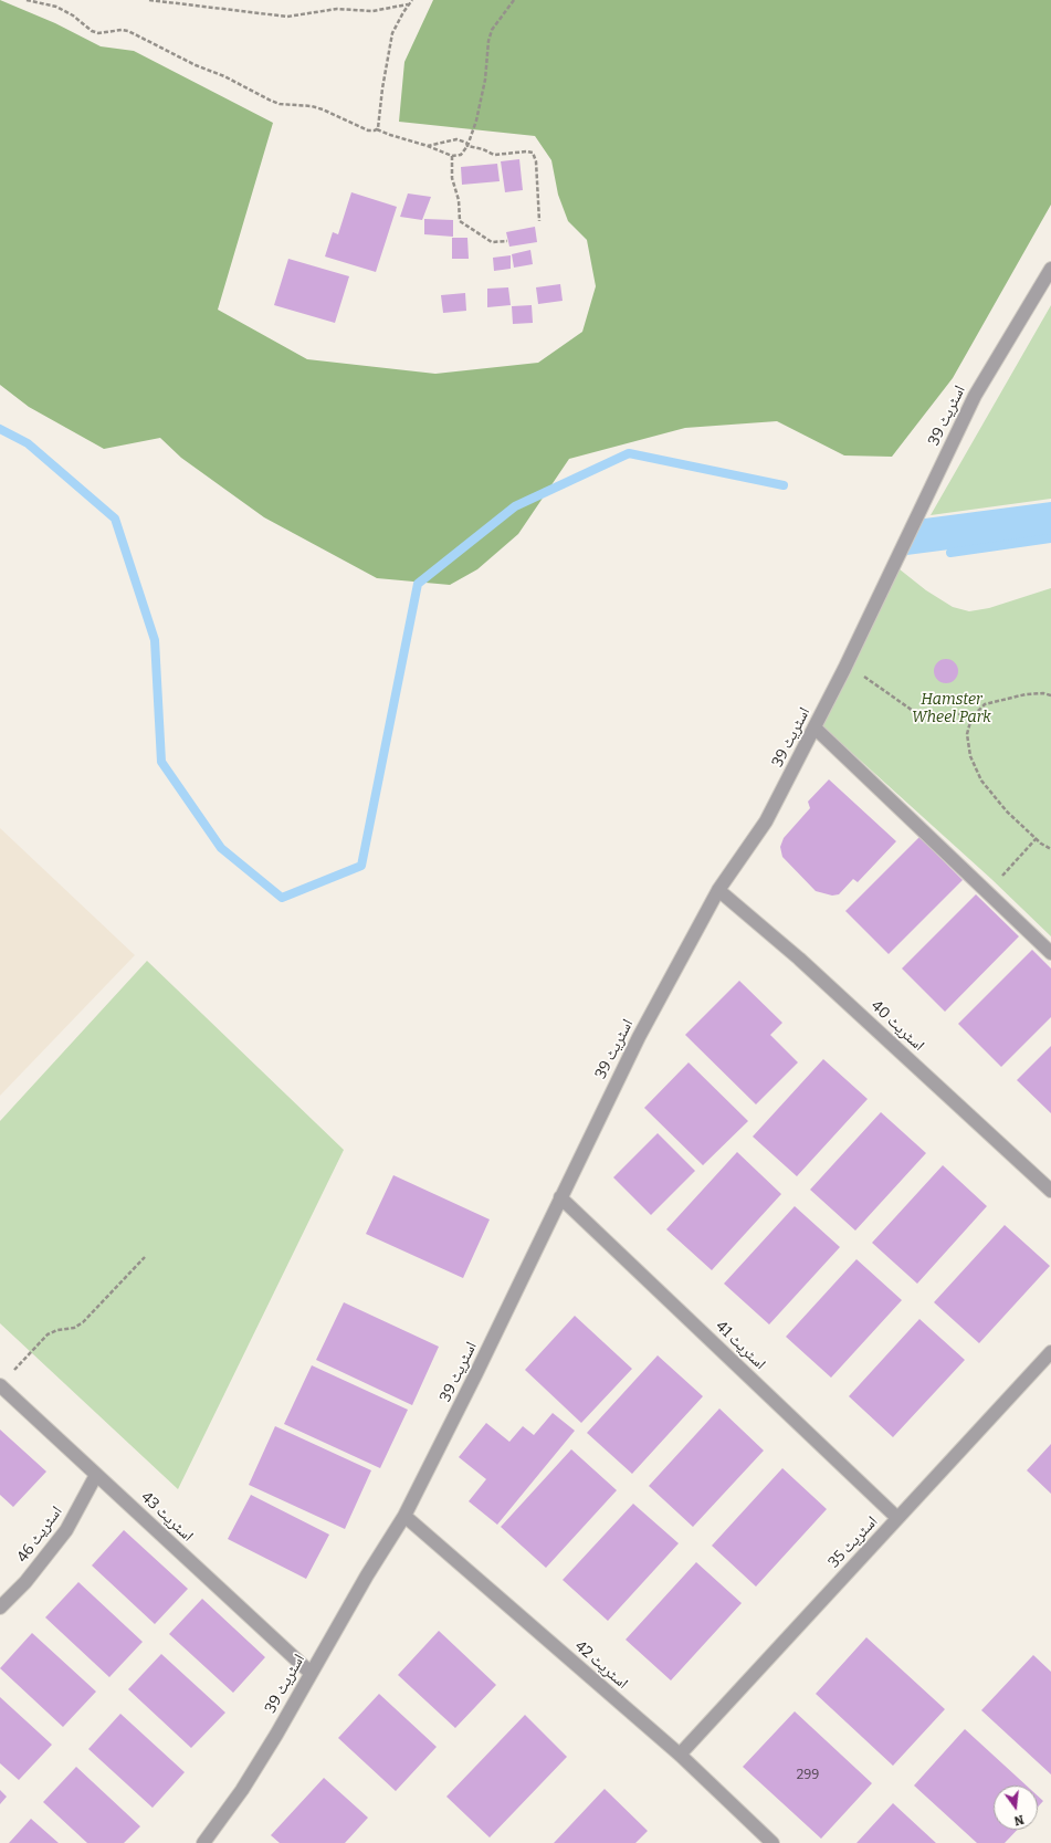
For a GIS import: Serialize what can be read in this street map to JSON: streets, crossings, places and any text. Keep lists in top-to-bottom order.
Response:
{
  "streets": {
    "street": [
      "اسٹریٹ 39",
      "اسٹریٹ 40",
      "اسٹریٹ 41",
      "اسٹریٹ 43",
      "اسٹریٹ 46",
      "اسٹریٹ 35",
      "اسٹریٹ 42"
    ]
  },
  "crossings": [
    ["اسٹریٹ 39", "اسٹریٹ 40"],
    ["اسٹریٹ 39", "اسٹریٹ 41"],
    ["اسٹریٹ 39", "اسٹریٹ 43"],
    ["اسٹریٹ 39", "اسٹریٹ 42"],
    ["اسٹریٹ 41", "اسٹریٹ 35"],
    ["اسٹریٹ 43", "اسٹریٹ 46"],
    ["اسٹریٹ 35", "اسٹریٹ 42"]
  ],
  "parks": ["Hamster Wheel Park"],
  "house_numbers": ["299"],
  "north": "bottom"
}
